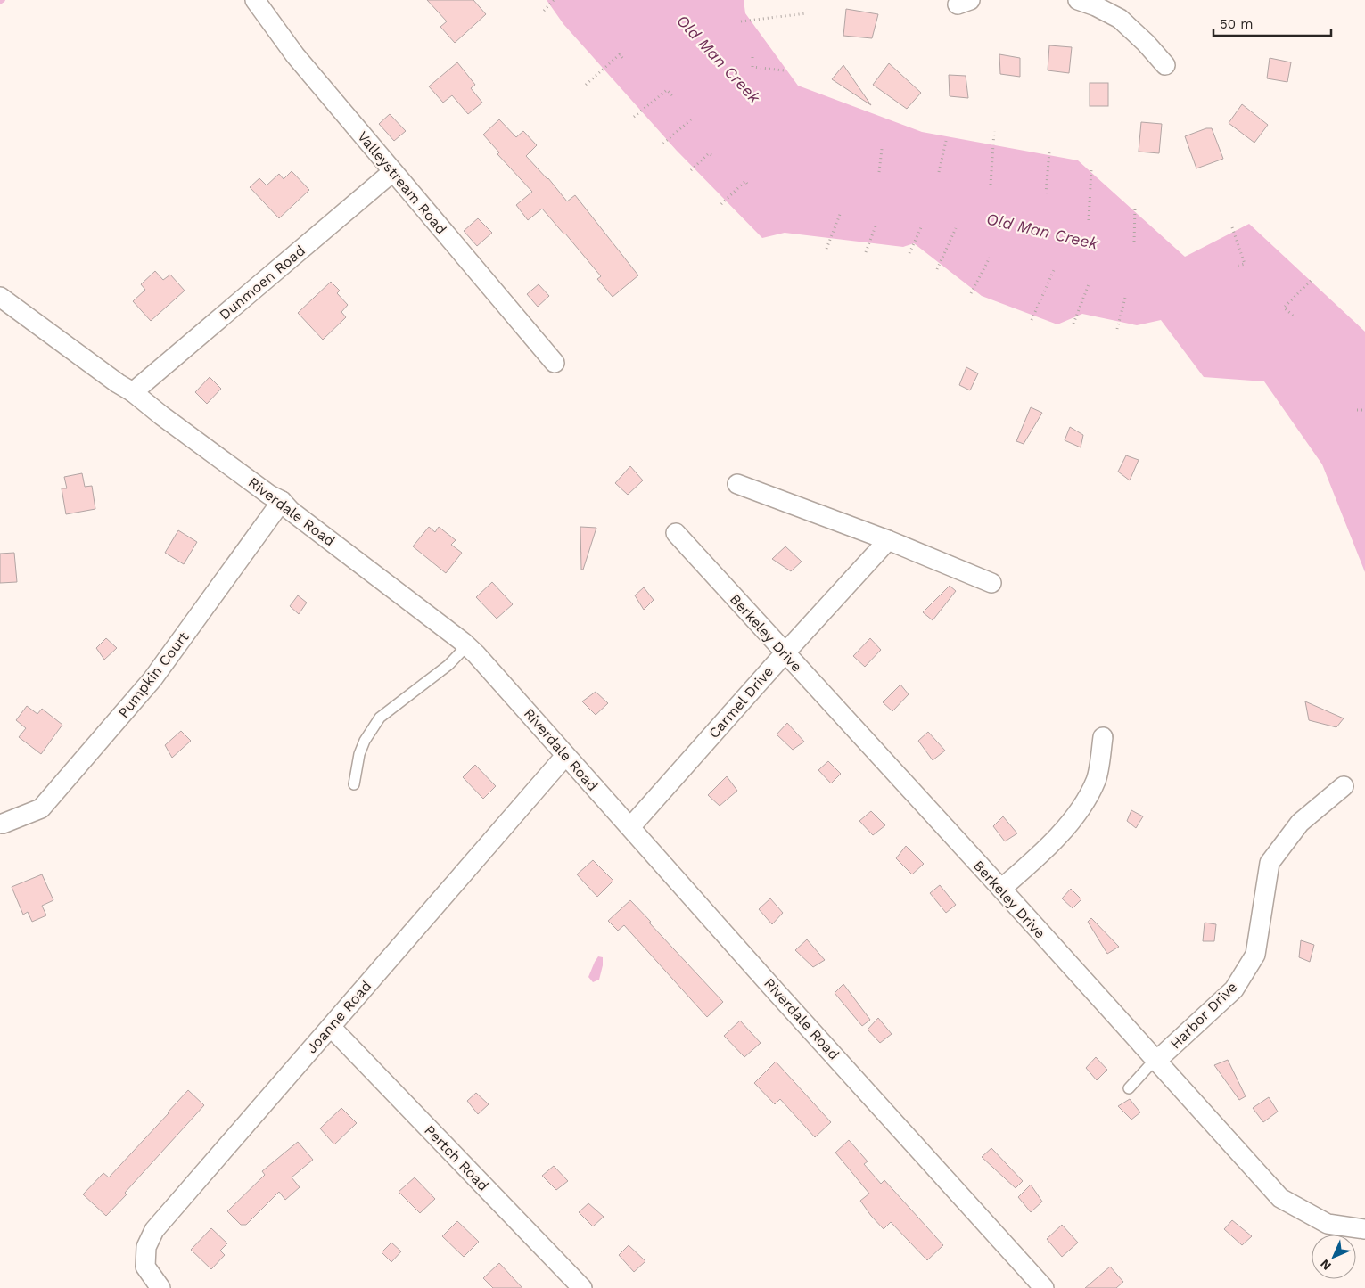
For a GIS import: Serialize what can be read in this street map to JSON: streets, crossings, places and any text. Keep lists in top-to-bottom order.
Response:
{
  "streets": {
    "street": [
      "Valleystream Road",
      "Dunmoen Road",
      "Riverdale Road",
      "Berkeley Drive",
      "Pumpkin Court",
      "Carmel Drive",
      "Harbor Drive",
      "Joanne Road",
      "Pertch Road"
    ]
  },
  "crossings": [
    ["Valleystream Road", "Dunmoen Road"],
    ["Dunmoen Road", "Riverdale Road"],
    ["Riverdale Road", "Pumpkin Court"],
    ["Riverdale Road", "Carmel Drive"],
    ["Riverdale Road", "Joanne Road"],
    ["Berkeley Drive", "Carmel Drive"],
    ["Berkeley Drive", "Harbor Drive"],
    ["Joanne Road", "Pertch Road"]
  ],
  "water": ["Old Man Creek"],
  "scale_bar": "50 m",
  "north": "bottom left"
}
